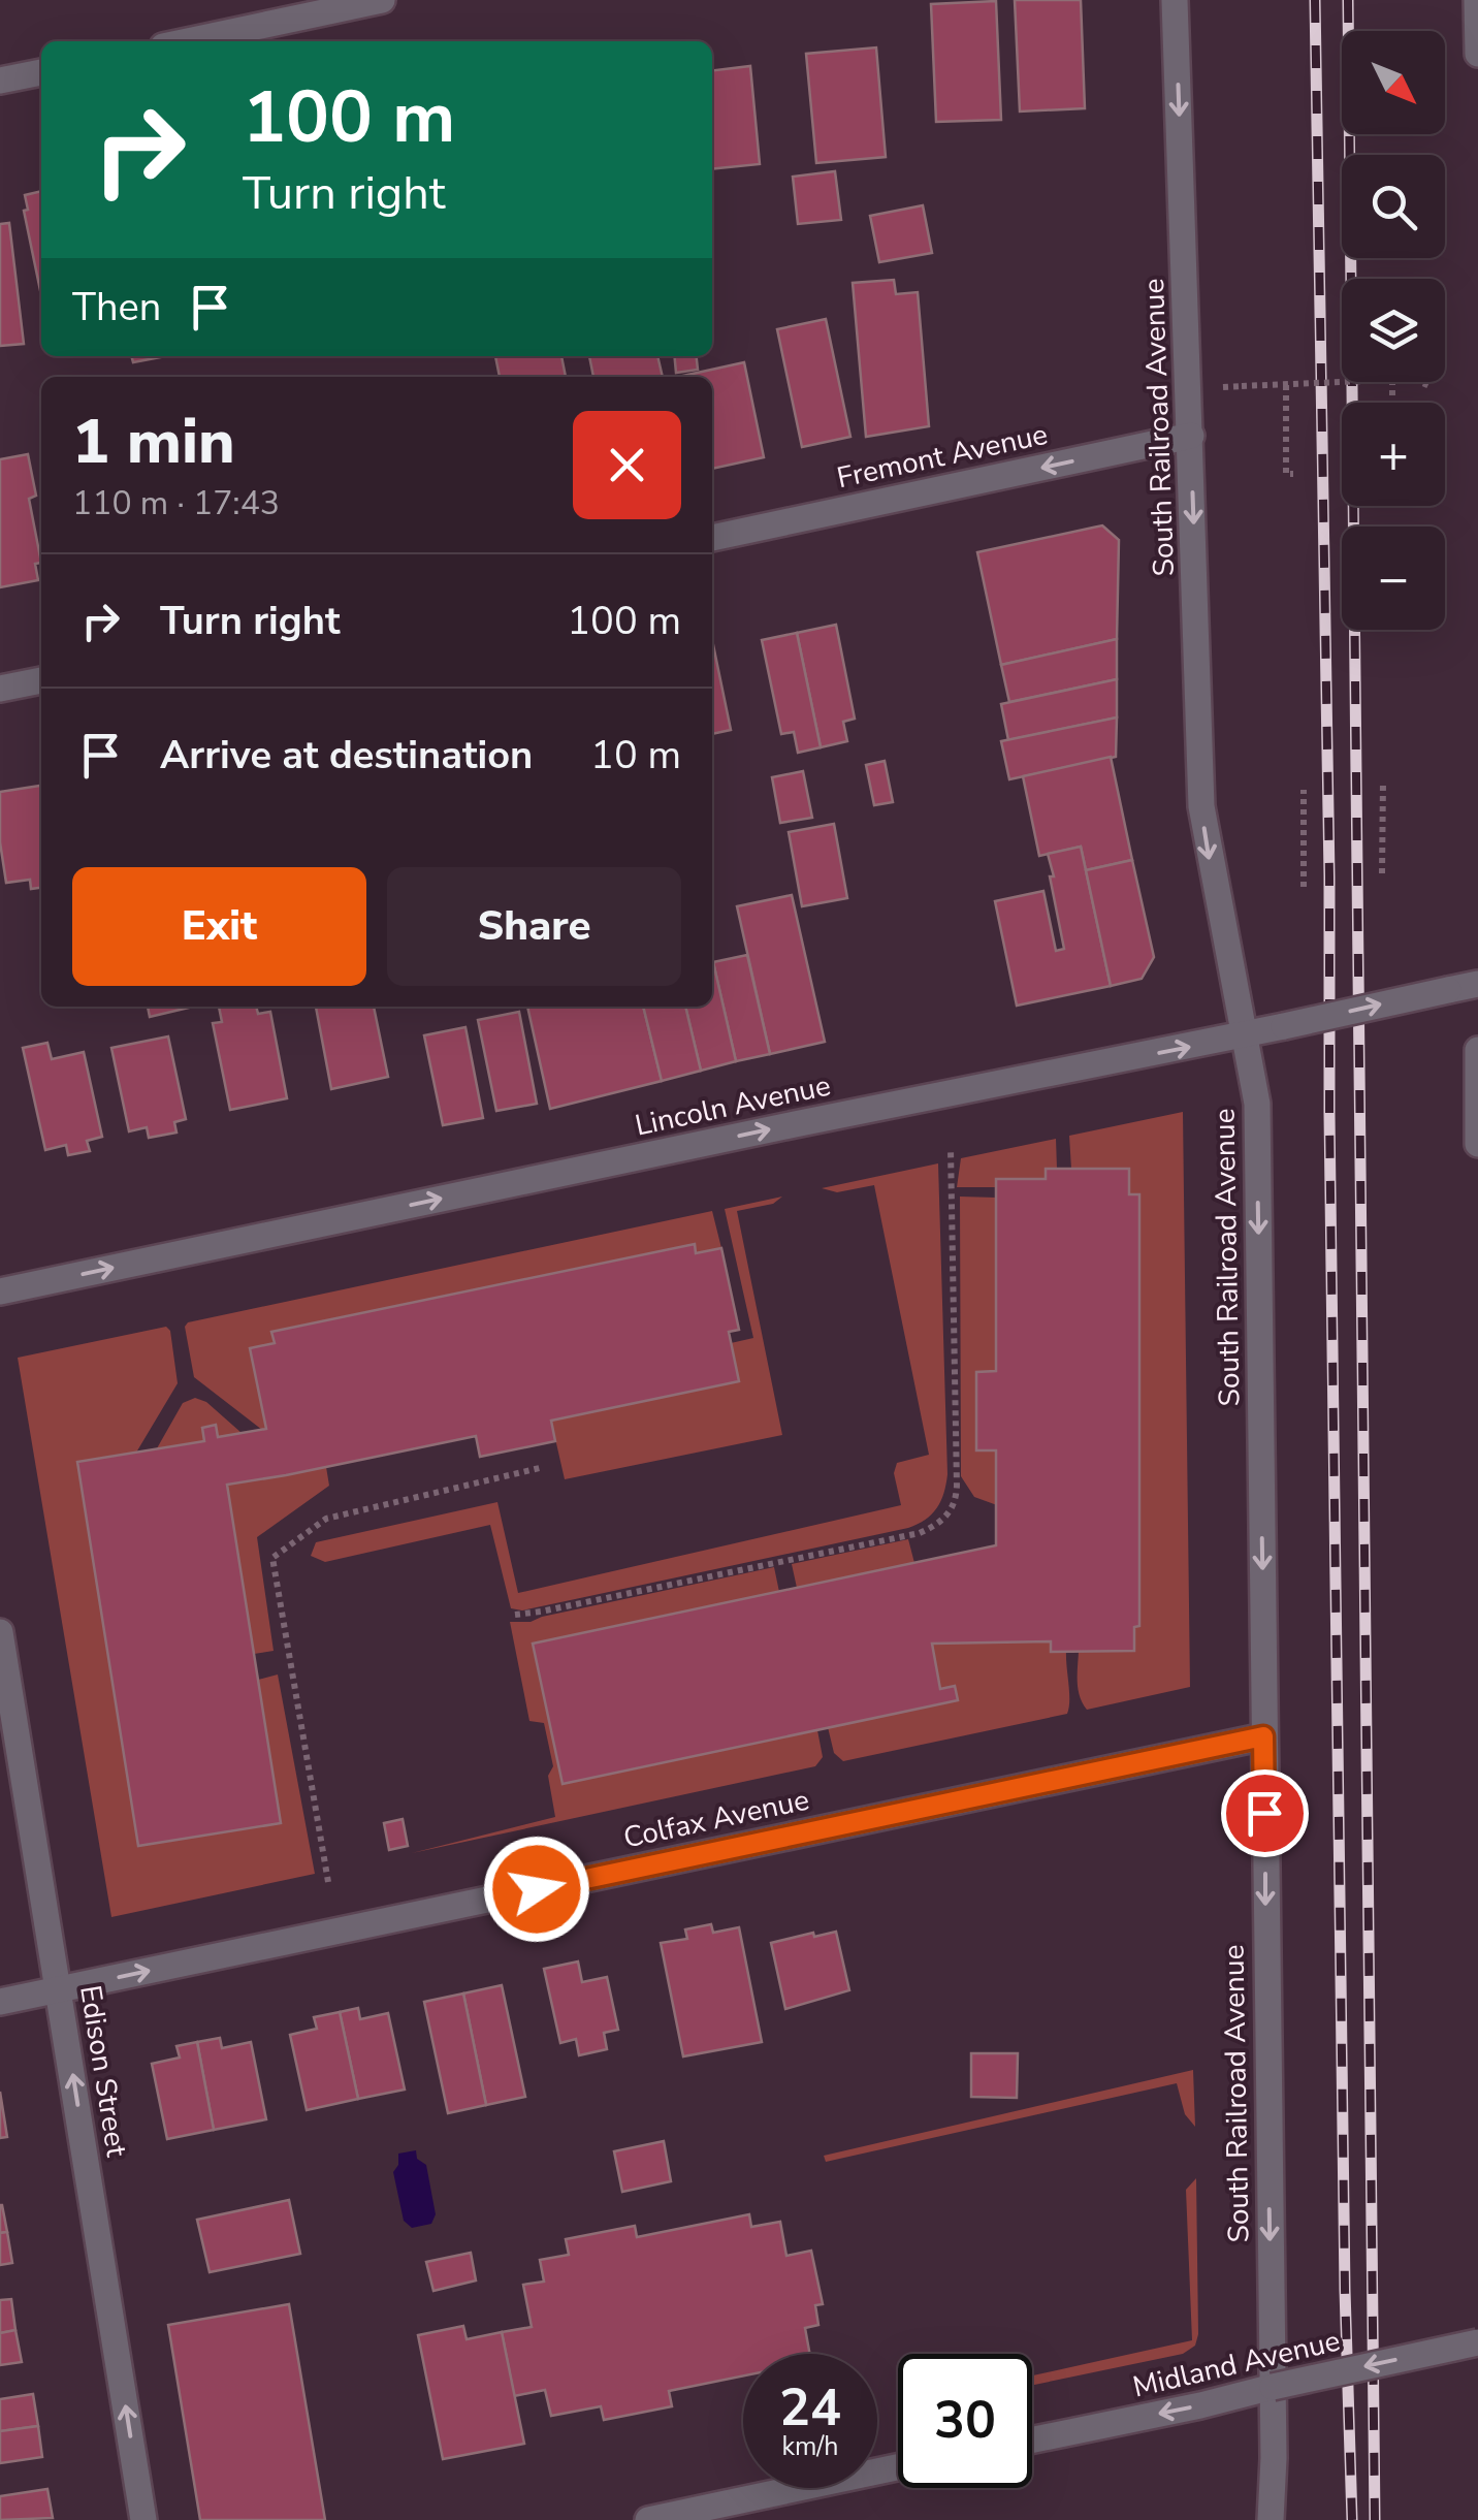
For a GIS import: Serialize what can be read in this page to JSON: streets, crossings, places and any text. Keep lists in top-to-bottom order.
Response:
{
  "streets": {
    "street": [
      "South Railroad Avenue",
      "Fremont Avenue",
      "Lincoln Avenue",
      "Colfax Avenue",
      "Edison Street",
      "Midland Avenue"
    ]
  },
  "crossings": [
    ["South Railroad Avenue", "Fremont Avenue"],
    ["South Railroad Avenue", "Lincoln Avenue"],
    ["South Railroad Avenue", "Colfax Avenue"],
    ["South Railroad Avenue", "Midland Avenue"],
    ["Colfax Avenue", "Edison Street"]
  ],
  "one_way": [
    "South Railroad Avenue",
    "Fremont Avenue",
    "Lincoln Avenue",
    "Colfax Avenue",
    "Edison Street",
    "Midland Avenue"
  ],
  "north": "bottom right",
  "page": {
    "map_buttons": ["+", "−"],
    "turn": ["100 m", "Turn right"],
    "then": "Then",
    "heading": ["1 min", "110 m · 17:43"],
    "list": [
      {
        "name": "Turn right",
        "value": "100 m"
      },
      {
        "name": "Arrive at destination",
        "value": "10 m"
      }
    ],
    "buttons": ["Exit", "Share"],
    "speed": "24 km/h",
    "limit": "30"
  }
}
